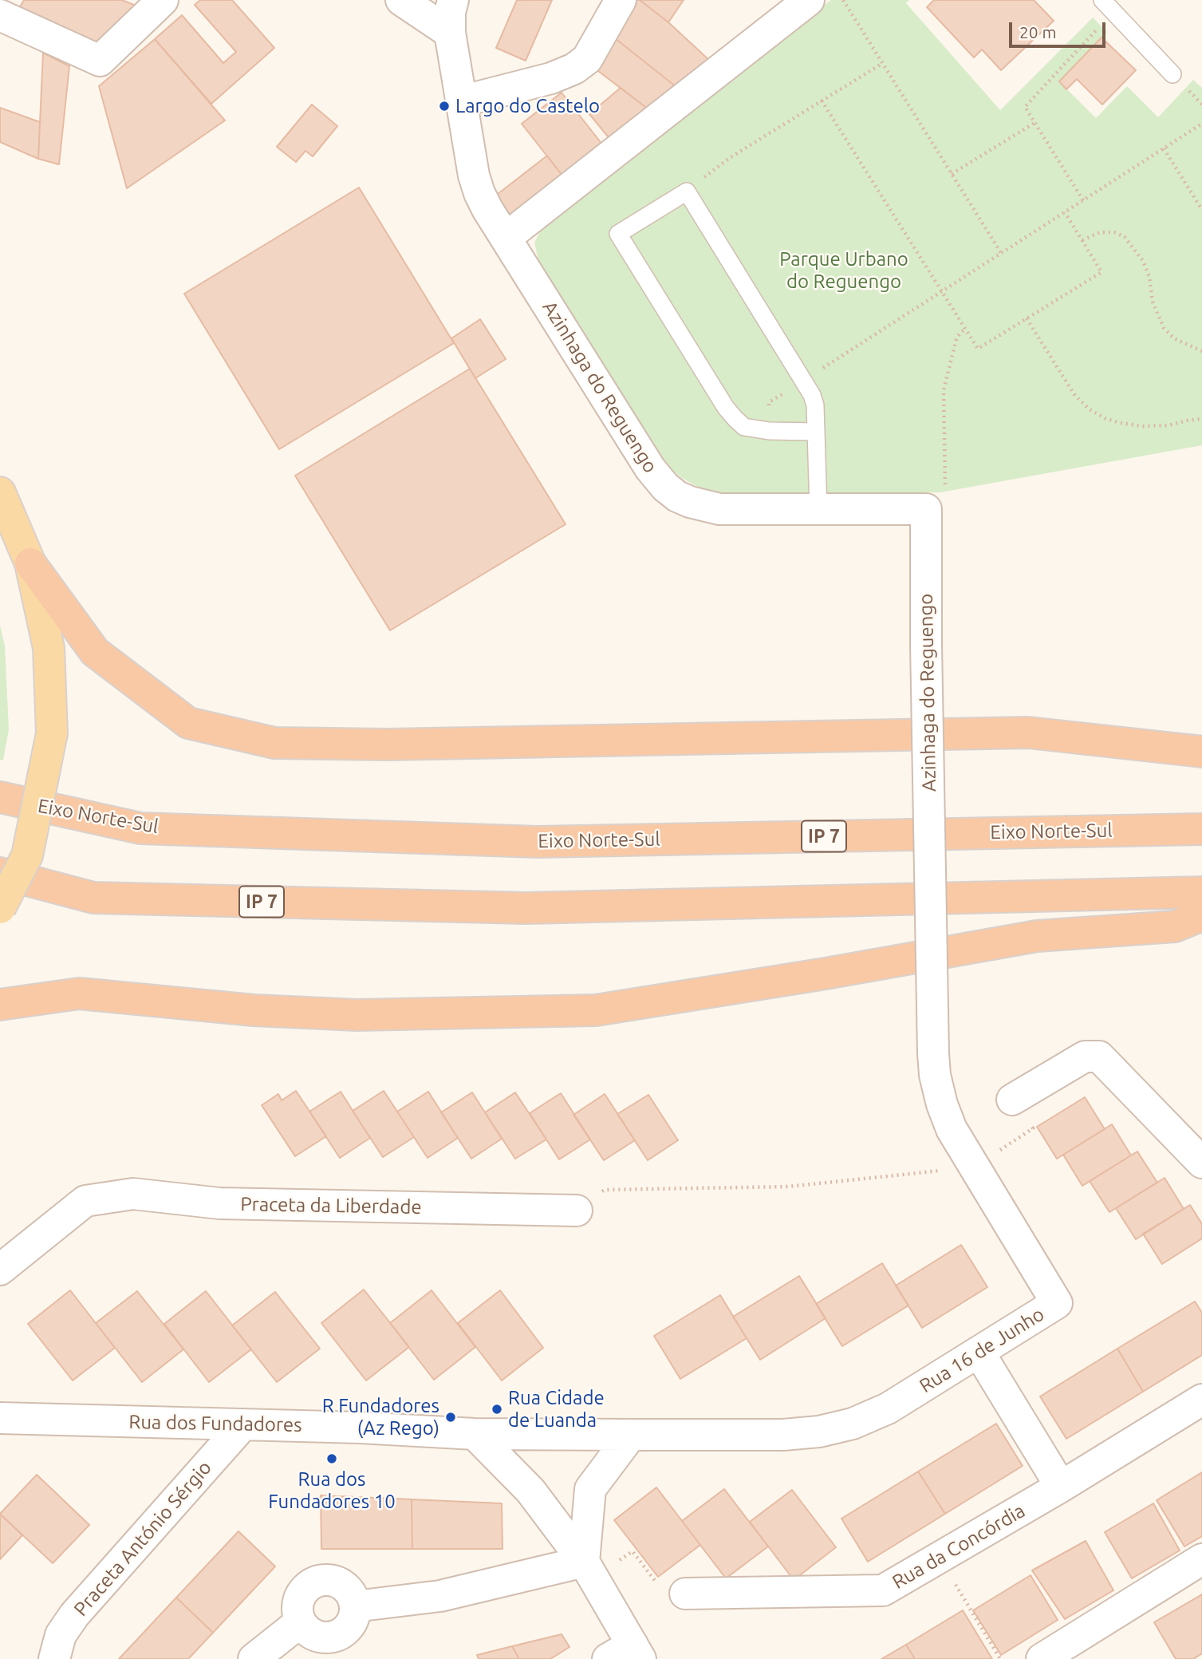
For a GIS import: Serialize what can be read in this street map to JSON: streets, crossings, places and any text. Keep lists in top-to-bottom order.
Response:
{
  "streets": {
    "highway": ["Eixo Norte-Sul", "IP 7"],
    "street": [
      "Azinhaga do Reguengo",
      "Praceta da Liberdade",
      "Rua 16 de Junho",
      "Rua dos Fundadores",
      "Praceta António Sérgio",
      "Rua da Concórdia"
    ]
  },
  "crossings": [
    ["Azinhaga do Reguengo", "Rua 16 de Junho"],
    ["Rua 16 de Junho", "Rua dos Fundadores"],
    ["Rua dos Fundadores", "Praceta António Sérgio"]
  ],
  "parks": ["Parque Urbano do Reguengo"],
  "places": [
    "Largo do Castelo",
    "Rua Cidade de Luanda",
    "R Fundadores (Az Rego)",
    "Rua dos Fundadores 10"
  ],
  "scale_bar": "20 m"
}
